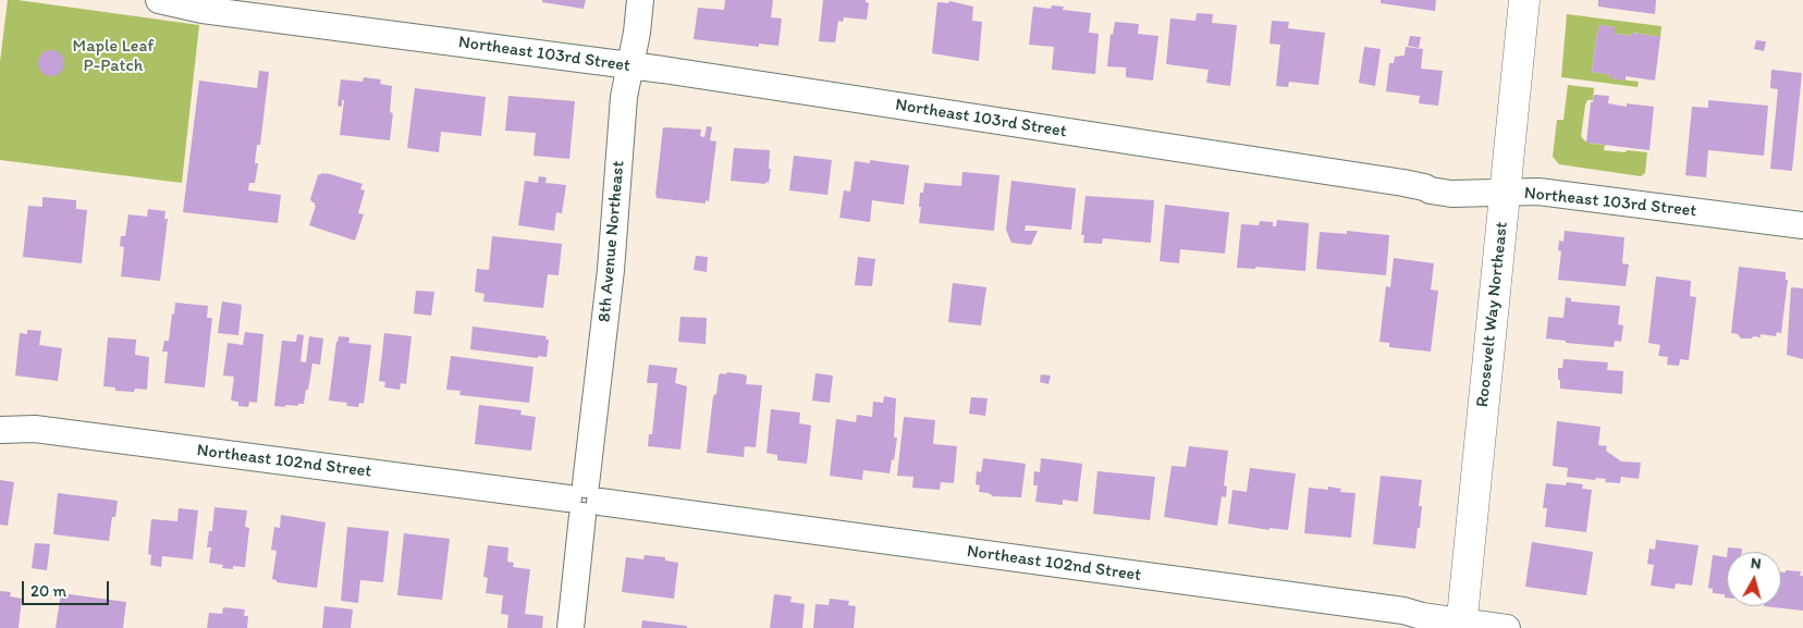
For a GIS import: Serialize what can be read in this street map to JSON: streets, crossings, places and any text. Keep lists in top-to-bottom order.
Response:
{
  "streets": {
    "main road": ["Roosevelt Way Northeast"],
    "street": ["Northeast 103rd Street", "8th Avenue Northeast", "Northeast 102nd Street"]
  },
  "crossings": [
    ["Northeast 103rd Street", "8th Avenue Northeast"],
    ["Northeast 103rd Street", "Roosevelt Way Northeast"],
    ["8th Avenue Northeast", "Northeast 102nd Street"],
    ["Roosevelt Way Northeast", "Northeast 102nd Street"]
  ],
  "parks": ["Maple Leaf P-Patch"],
  "scale_bar": "20 m",
  "north": "top"
}
